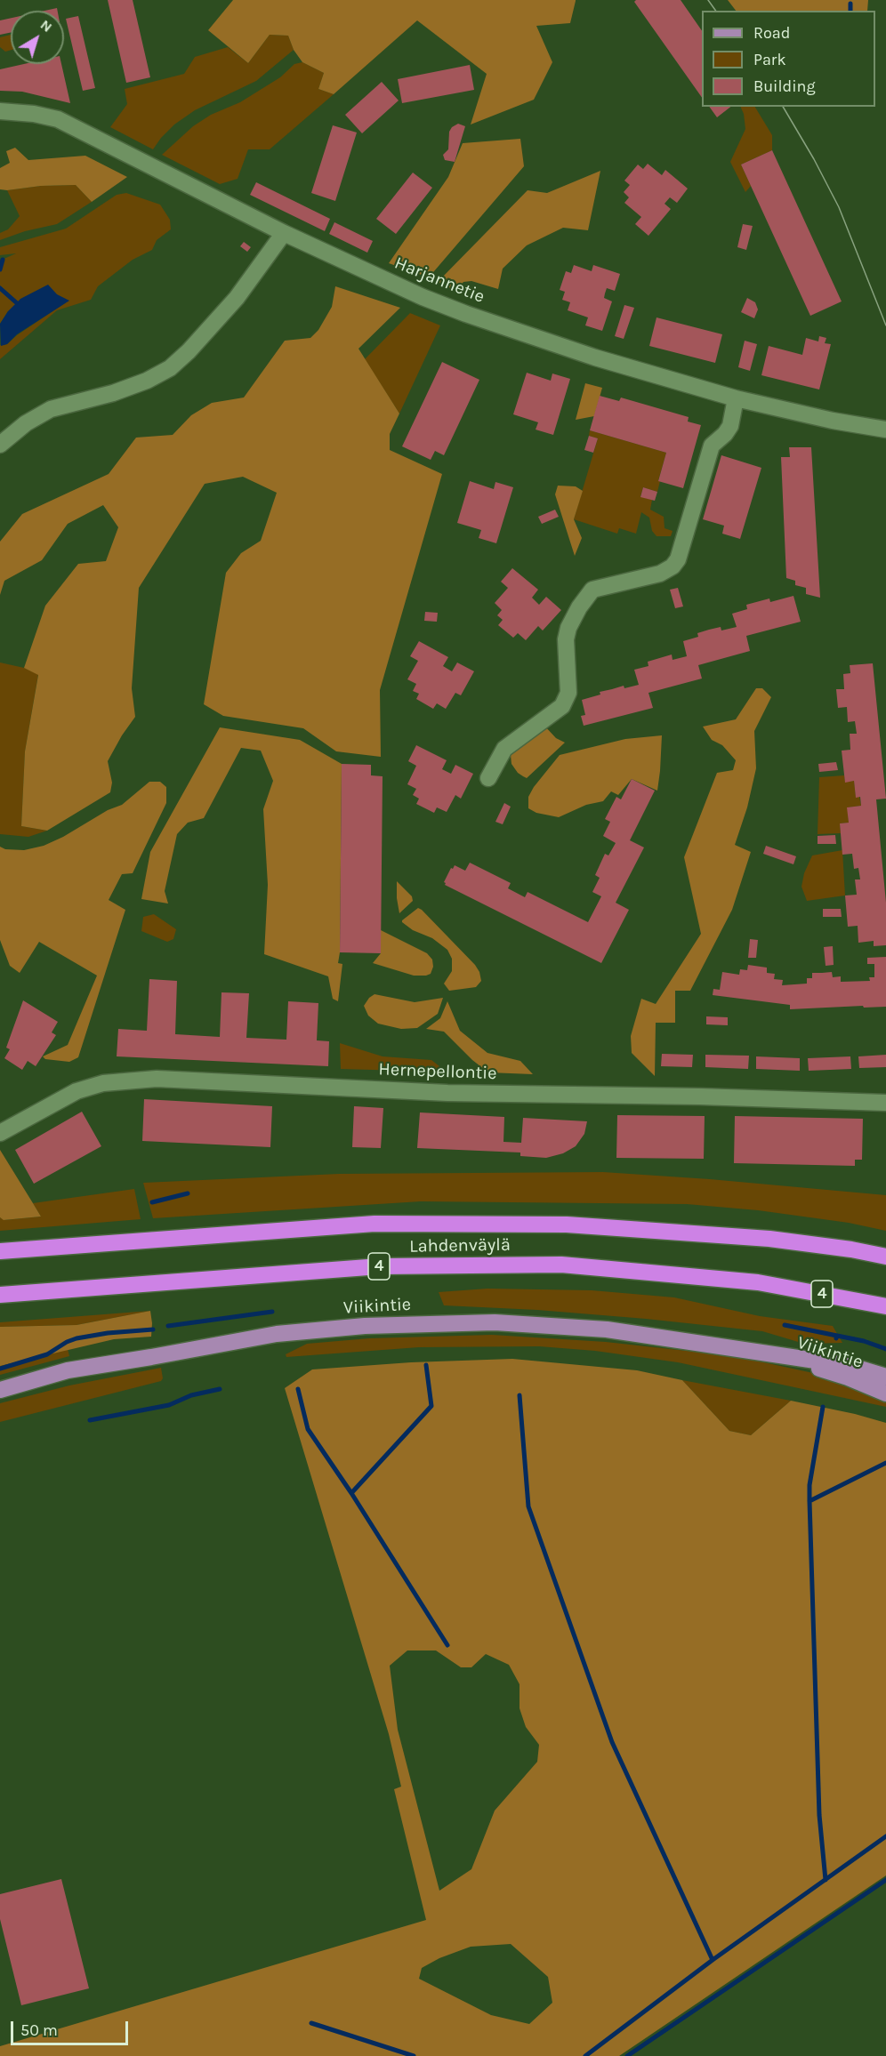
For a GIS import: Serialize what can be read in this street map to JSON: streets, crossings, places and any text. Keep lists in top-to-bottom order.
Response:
{
  "streets": {
    "highway": ["Lahdenväylä", "4"],
    "main road": ["Viikintie"],
    "street": ["Harjannetie", "Hernepellontie"]
  },
  "legend": ["Road", "Park", "Building"],
  "scale_bar": "50 m",
  "north": "top right"
}
